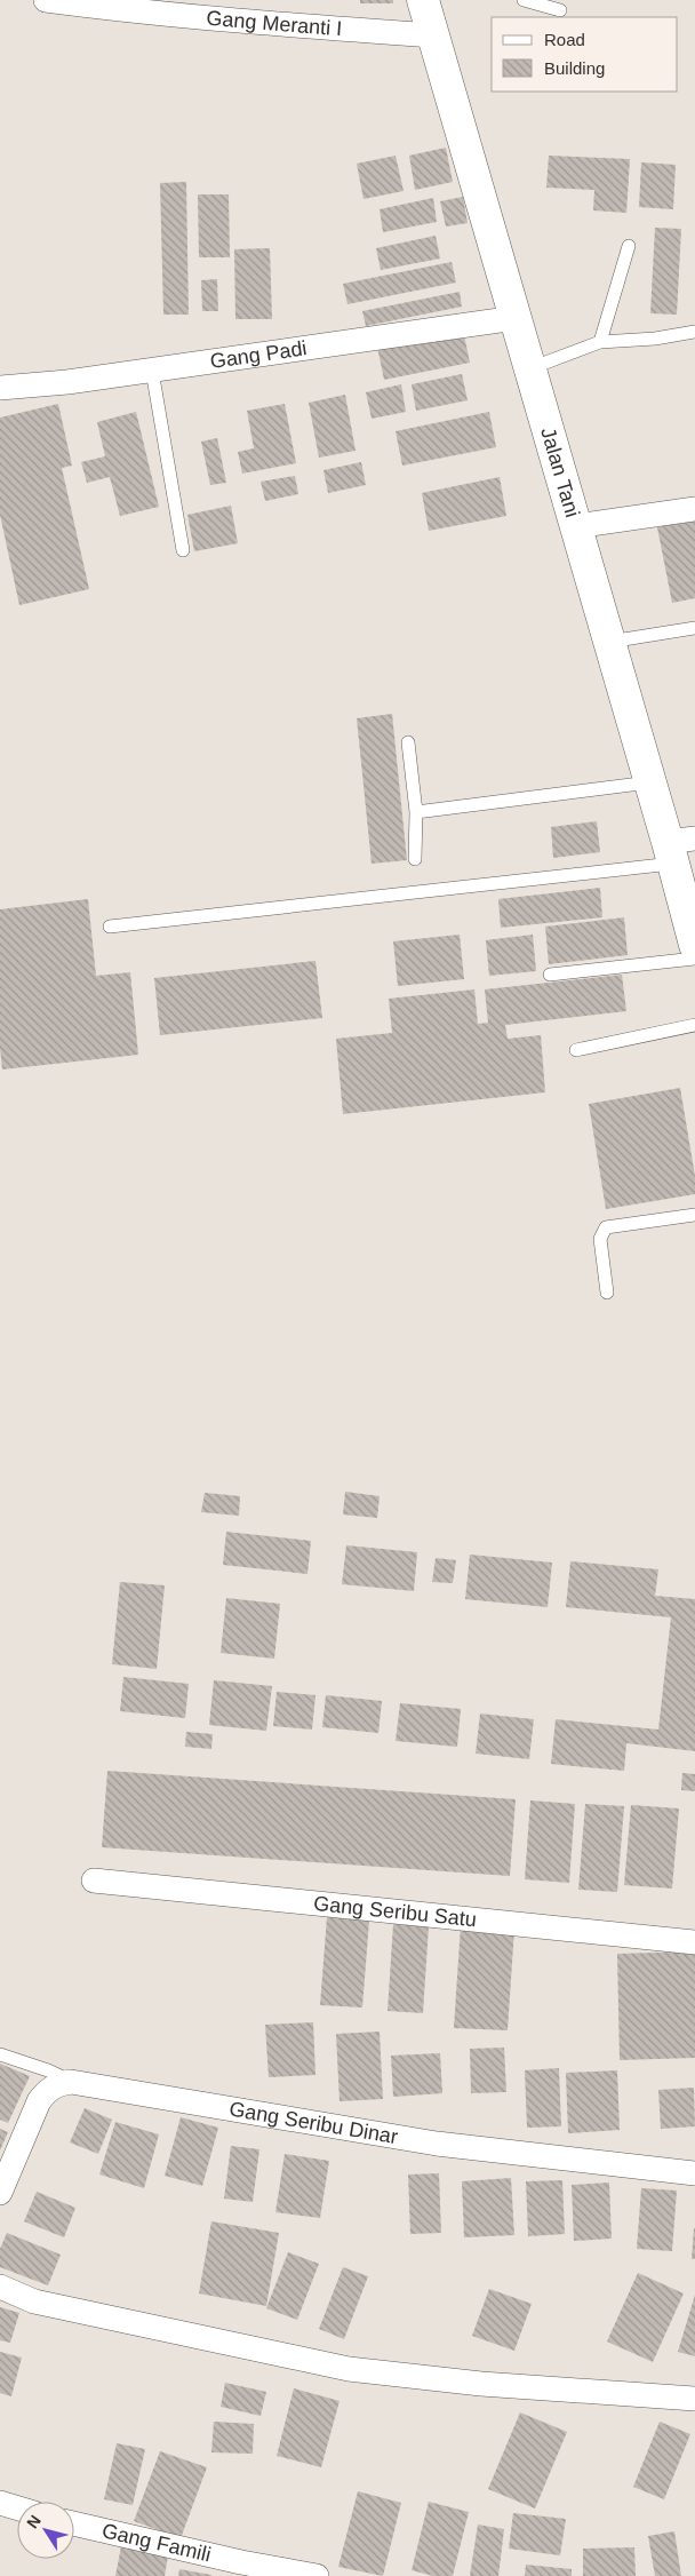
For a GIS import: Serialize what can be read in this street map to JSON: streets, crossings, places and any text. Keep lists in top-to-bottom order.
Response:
{
  "streets": {
    "highway": ["Jalan Tani"],
    "street": [
      "Gang Meranti I",
      "Gang Padi",
      "Gang Seribu Satu",
      "Gang Seribu Dinar",
      "Gang Famili"
    ]
  },
  "crossings": [
    ["Gang Meranti I", "Jalan Tani"],
    ["Gang Padi", "Jalan Tani"]
  ],
  "legend": ["Road", "Building"],
  "north": "top left"
}
